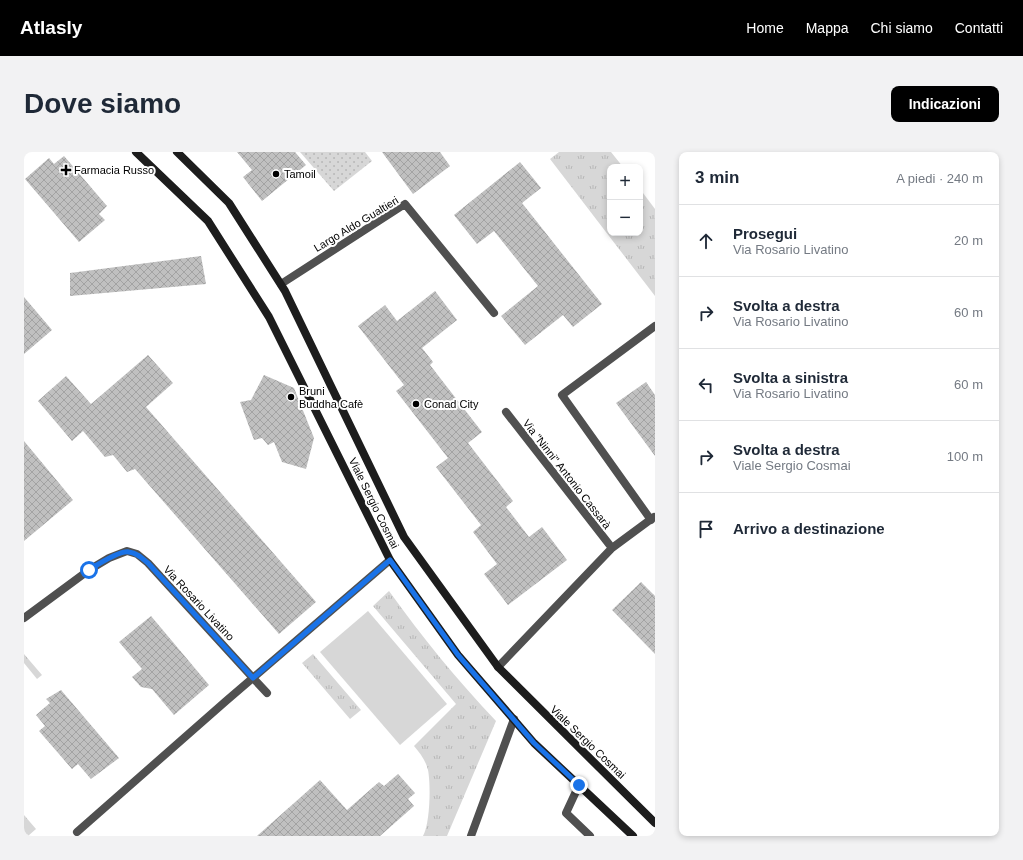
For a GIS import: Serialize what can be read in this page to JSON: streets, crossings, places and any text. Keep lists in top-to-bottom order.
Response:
{
  "streets": {
    "street": [
      "Largo Aldo Gualtieri",
      "Via \"Ninni\" Antonio Cassarà",
      "Viale Sergio Cosmai",
      "Via Rosario Livatino"
    ]
  },
  "crossings": [
    ["Largo Aldo Gualtieri", "Viale Sergio Cosmai"]
  ],
  "places": {
    "health": ["Farmacia Russo"],
    "other": ["Tamoil", "Bruni Buddha Cafè", "Conad City"]
  },
  "page": {
    "header": "Atlasly",
    "nav": [
      "Home",
      "Mappa",
      "Chi siamo",
      "Contatti"
    ],
    "buttons": "Indicazioni",
    "title": "Dove siamo",
    "heading": ["3 min", "A piedi · 240 m"],
    "map_buttons": ["+", "−"],
    "list": [
      ["Prosegui", "Via Rosario Livatino", "20 m"],
      ["Svolta a destra", "Via Rosario Livatino", "60 m"],
      ["Svolta a sinistra", "Via Rosario Livatino", "60 m"],
      ["Svolta a destra", "Viale Sergio Cosmai", "100 m"],
      "Arrivo a destinazione"
    ]
  }
}
